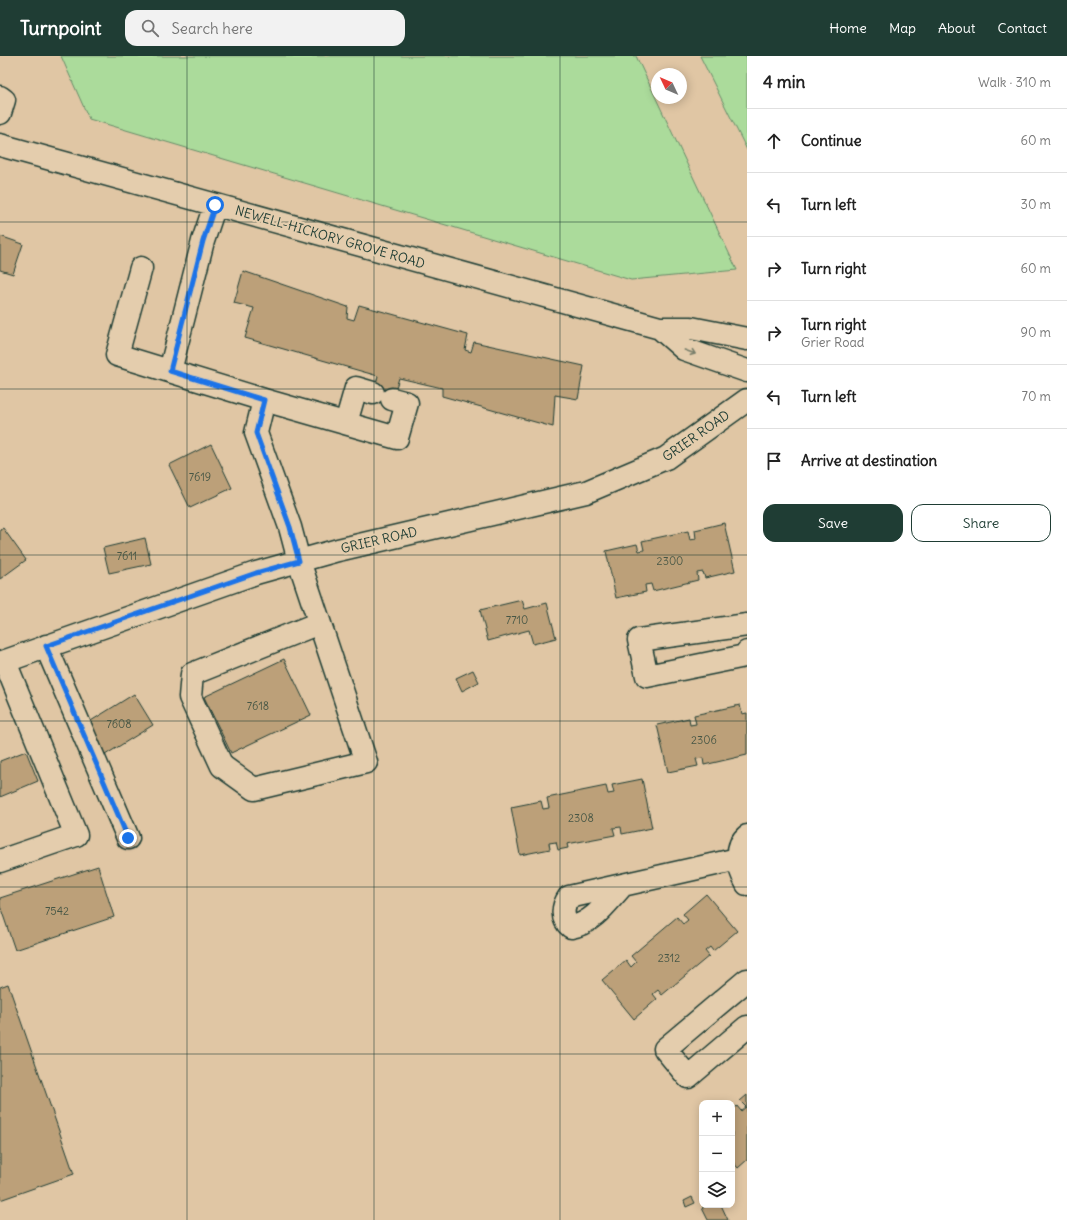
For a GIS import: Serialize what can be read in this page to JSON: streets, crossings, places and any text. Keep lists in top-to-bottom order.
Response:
{
  "streets": {
    "street": ["NEWELL-HICKORY GROVE ROAD", "GRIER ROAD"]
  },
  "house_numbers": [
    "7619",
    "7611",
    "2300",
    "7710",
    "7618",
    "7608",
    "2306",
    "2308",
    "7542",
    "2312"
  ],
  "north": "top left",
  "page": {
    "header": "Turnpoint",
    "search": "Search here",
    "nav": [
      "Home",
      "Map",
      "About",
      "Contact"
    ],
    "heading": ["4 min", "Walk · 310 m"],
    "list": [
      ["Continue", "60 m"],
      ["Turn left", "30 m"],
      ["Turn right", "60 m"],
      ["Turn right", "Grier Road", "90 m"],
      ["Turn left", "70 m"],
      "Arrive at destination"
    ],
    "buttons": ["Save", "Share"],
    "map_buttons": ["+", "−"]
  }
}
